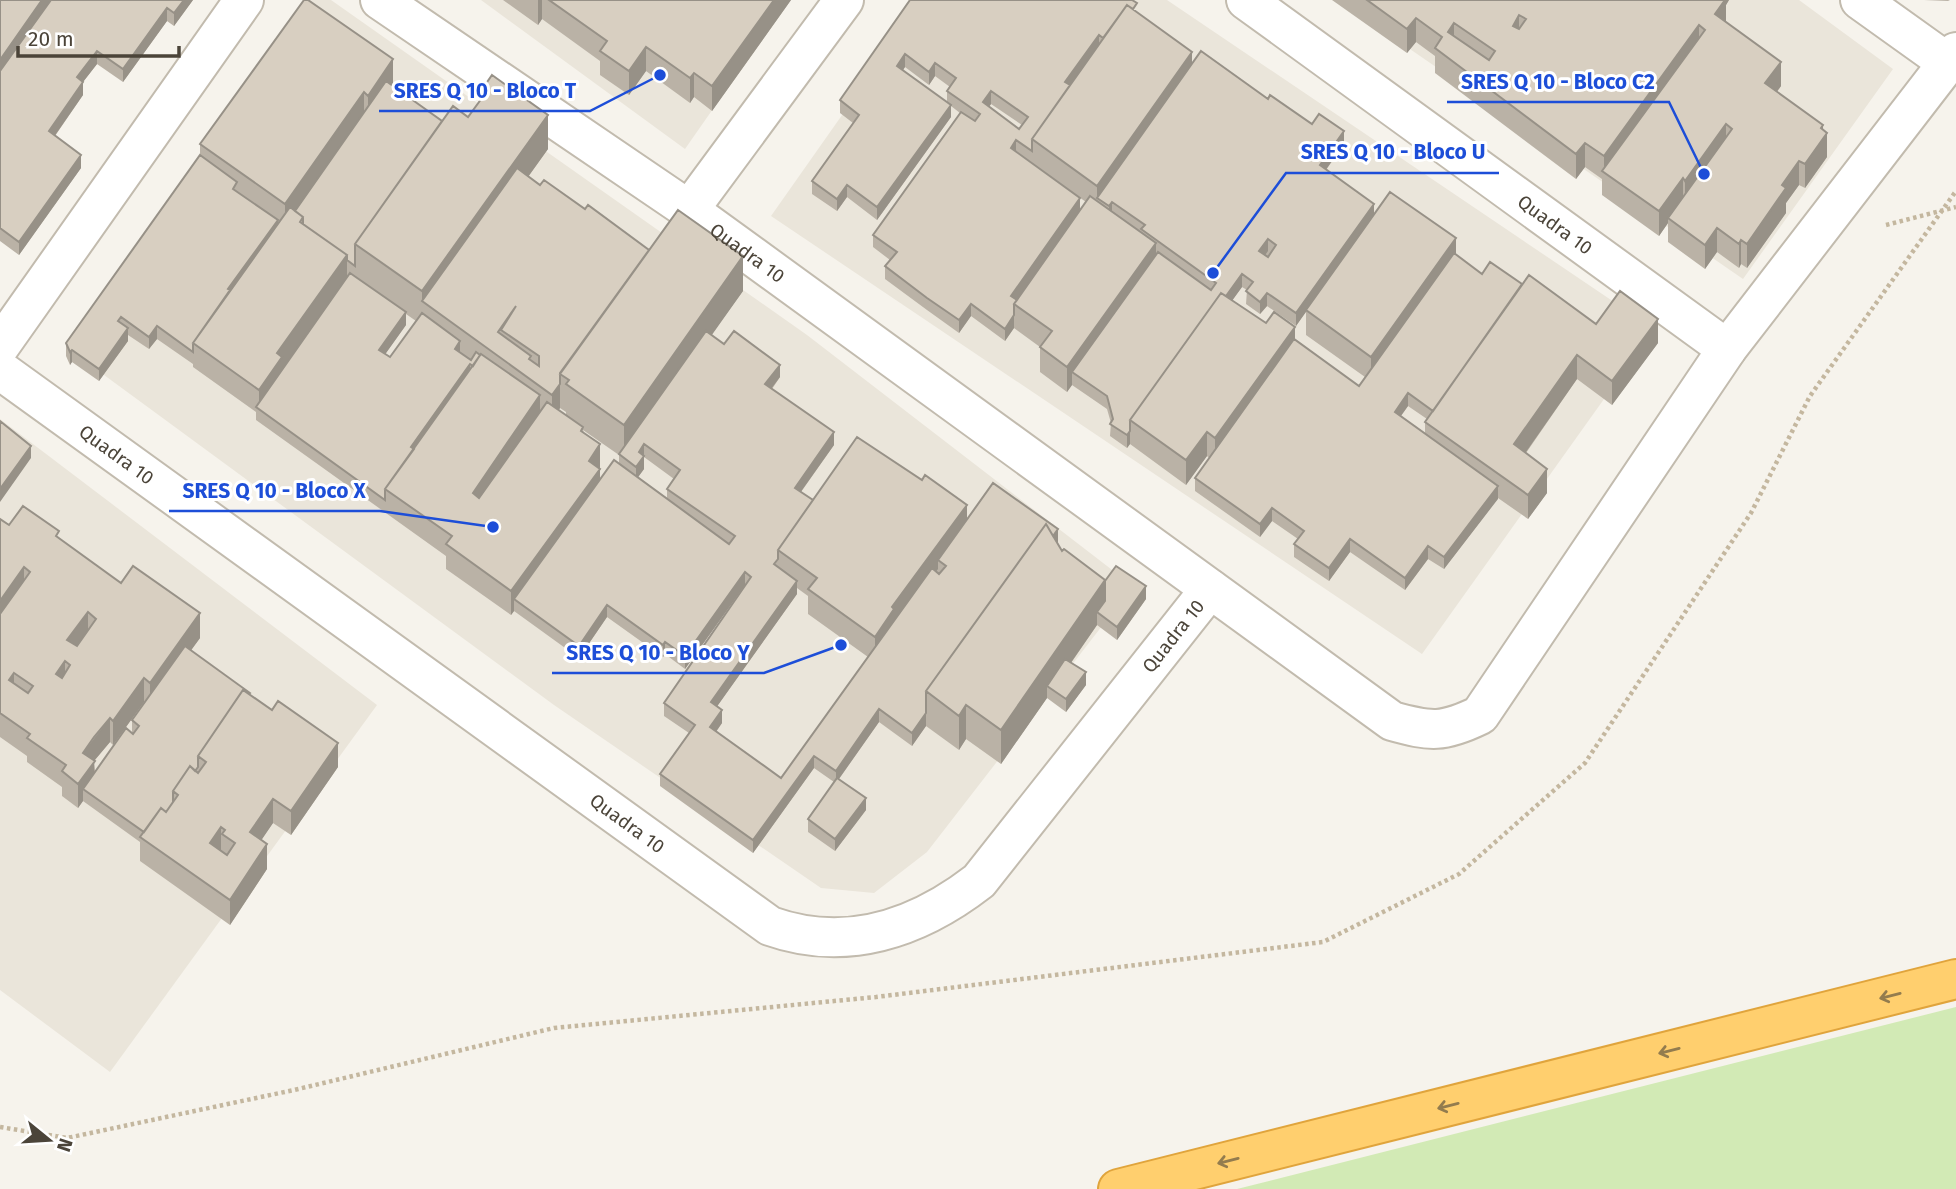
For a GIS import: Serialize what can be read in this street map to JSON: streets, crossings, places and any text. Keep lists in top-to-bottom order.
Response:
{
  "streets": {
    "street": ["Quadra 10"]
  },
  "places": [
    "SRES Q 10 - Bloco T",
    "SRES Q 10 - Bloco C2",
    "SRES Q 10 - Bloco U",
    "SRES Q 10 - Bloco X",
    "SRES Q 10 - Bloco Y"
  ],
  "scale_bar": "20 m",
  "north": "right"
}
